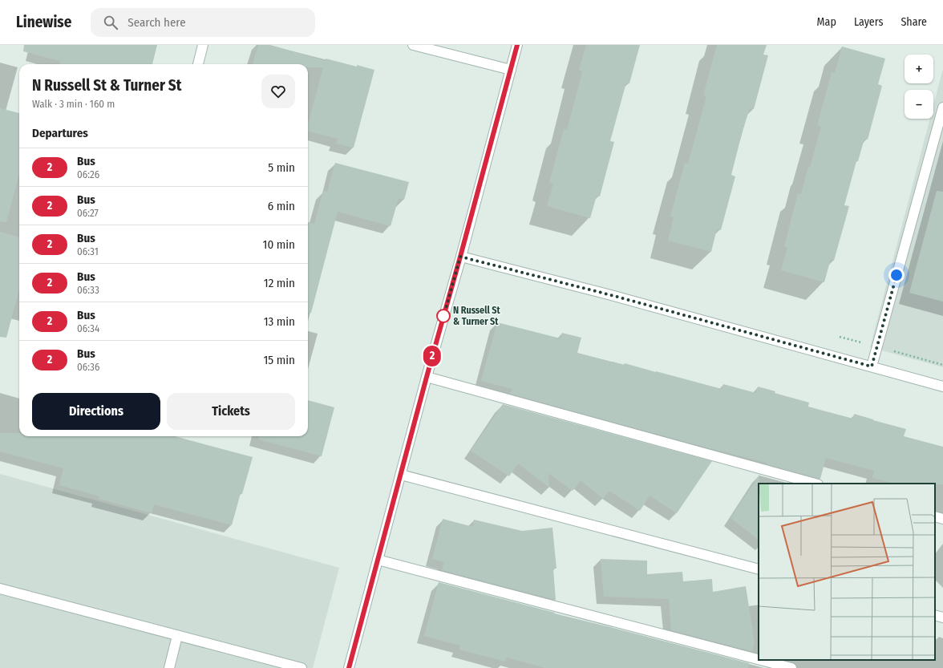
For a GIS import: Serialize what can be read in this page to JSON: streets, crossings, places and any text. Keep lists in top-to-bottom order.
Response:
{
  "places": ["N Russell St & Turner St"],
  "lines": ["bus line 2"],
  "page": {
    "header": "Linewise",
    "search": "Search here",
    "nav": ["Map", "Layers", "Share"],
    "on_map": "2",
    "map_buttons": ["+", "−"],
    "heading": [
      ["N Russell St & Turner St", "Walk · 3 min · 160 m"],
      "Departures"
    ],
    "list": [
      {
        "mark": "2",
        "name": "Bus",
        "note": "06:26",
        "value": "5 min"
      },
      {
        "mark": "2",
        "name": "Bus",
        "note": "06:27",
        "value": "6 min"
      },
      {
        "mark": "2",
        "name": "Bus",
        "note": "06:31",
        "value": "10 min"
      },
      {
        "mark": "2",
        "name": "Bus",
        "note": "06:33",
        "value": "12 min"
      },
      {
        "mark": "2",
        "name": "Bus",
        "note": "06:34",
        "value": "13 min"
      },
      {
        "mark": "2",
        "name": "Bus",
        "note": "06:36",
        "value": "15 min"
      }
    ],
    "buttons": ["Directions", "Tickets"]
  }
}
